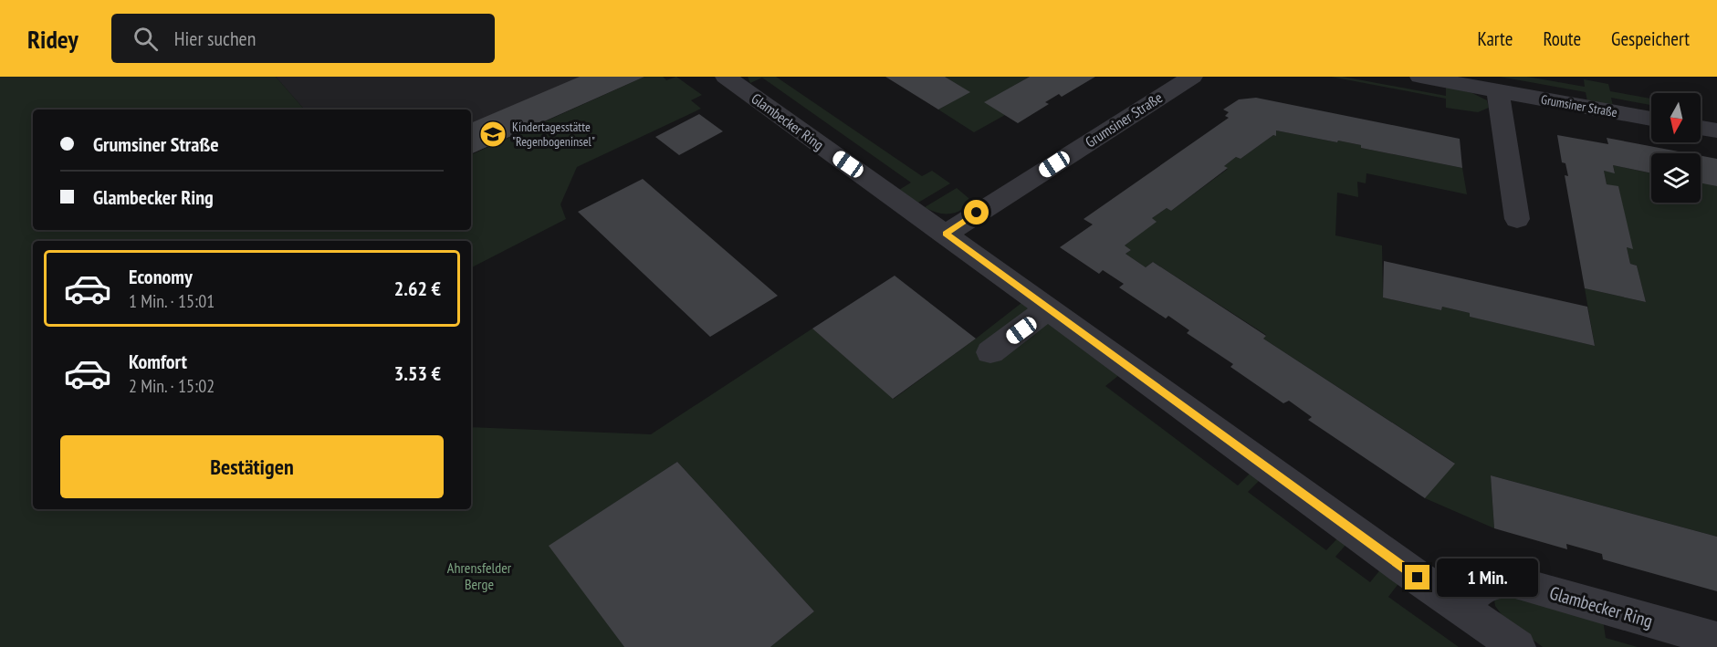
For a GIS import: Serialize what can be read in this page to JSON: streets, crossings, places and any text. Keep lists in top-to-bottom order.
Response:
{
  "streets": {
    "street": ["Grumsiner Straße", "Glambecker Ring"]
  },
  "crossings": [
    ["Grumsiner Straße", "Glambecker Ring"]
  ],
  "parks": ["Ahrensfelder Berge"],
  "places": {
    "school or university": ["Kindertagesstätte \"Regenbogeninsel\""]
  },
  "north": "bottom",
  "page": {
    "header": "Ridey",
    "search": "Hier suchen",
    "nav": ["Karte", "Route", "Gespeichert"],
    "banner": ["Grumsiner Straße", "Glambecker Ring"],
    "list": [
      {
        "name": "Economy",
        "note": "1 Min. · 15:01",
        "value": "2.62 €"
      },
      {
        "name": "Komfort",
        "note": "2 Min. · 15:02",
        "value": "3.53 €"
      }
    ],
    "buttons": "Bestätigen",
    "bubble": "1 Min."
  }
}
